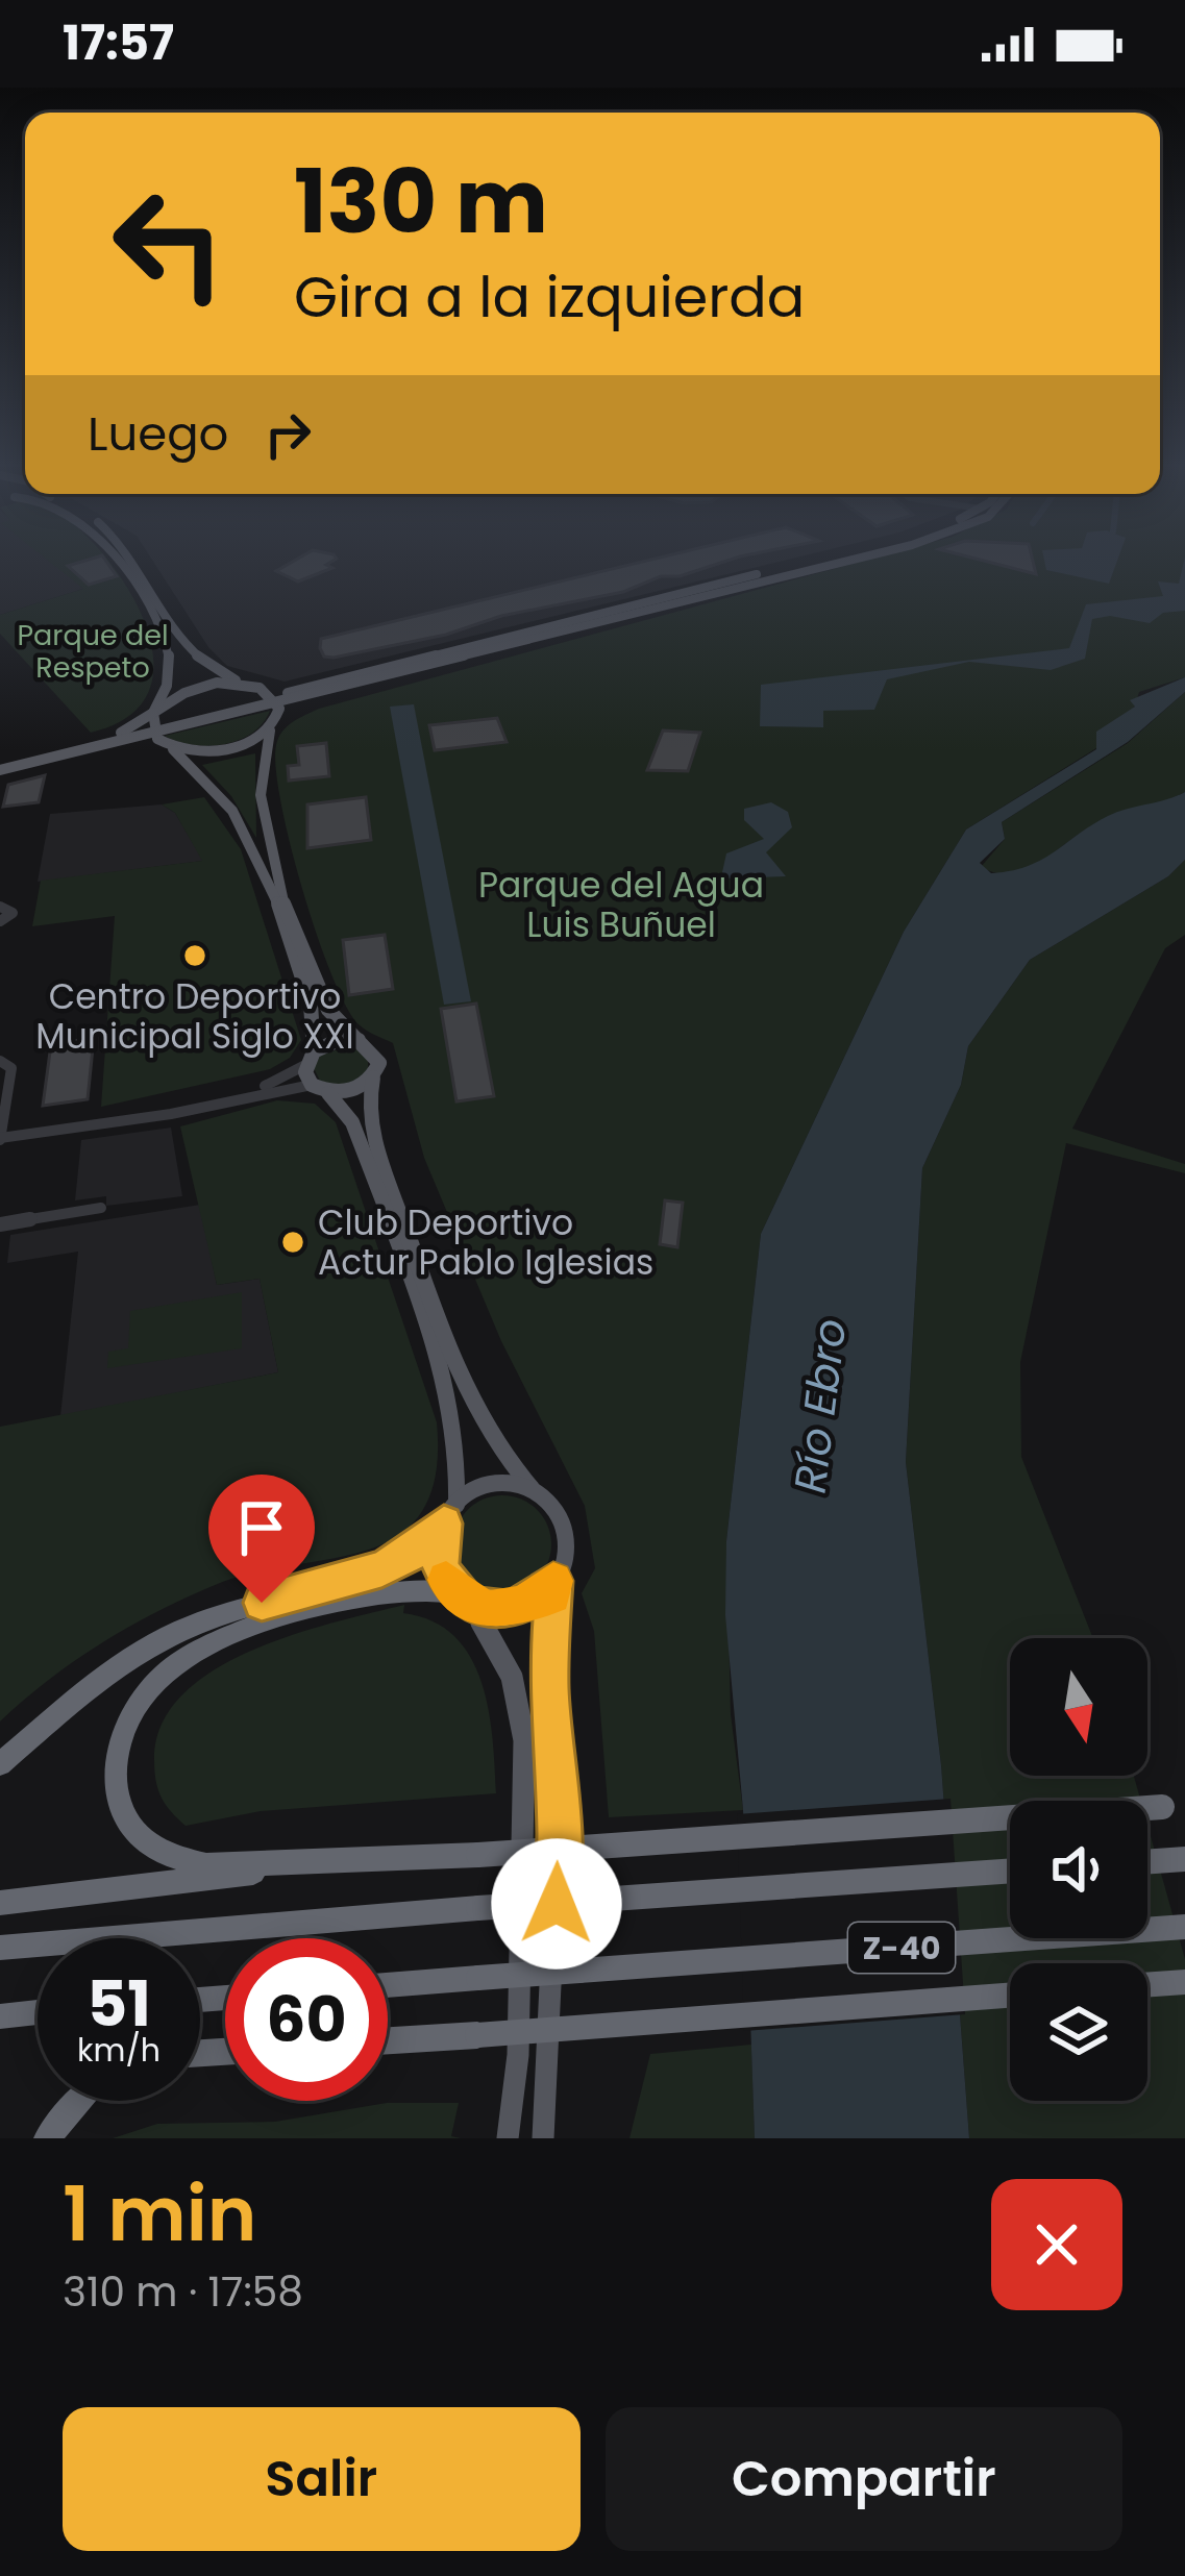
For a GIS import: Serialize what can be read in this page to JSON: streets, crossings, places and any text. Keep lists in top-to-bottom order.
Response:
{
  "streets": {
    "highway": ["Z-40"]
  },
  "water": ["Río Ebro"],
  "parks": ["Parque del Respeto", "Parque del Agua Luis Buñuel"],
  "places": ["Centro Deportivo Municipal Siglo XXI", "Club Deportivo Actur Pablo Iglesias"],
  "north": "bottom",
  "page": {
    "status": "17:57",
    "turn": ["130 m", "Gira a la izquierda"],
    "then": "Luego",
    "speed": "51 km/h",
    "limit": "60",
    "heading": ["1 min", "310 m · 17:58"],
    "buttons": ["Salir", "Compartir"]
  }
}
